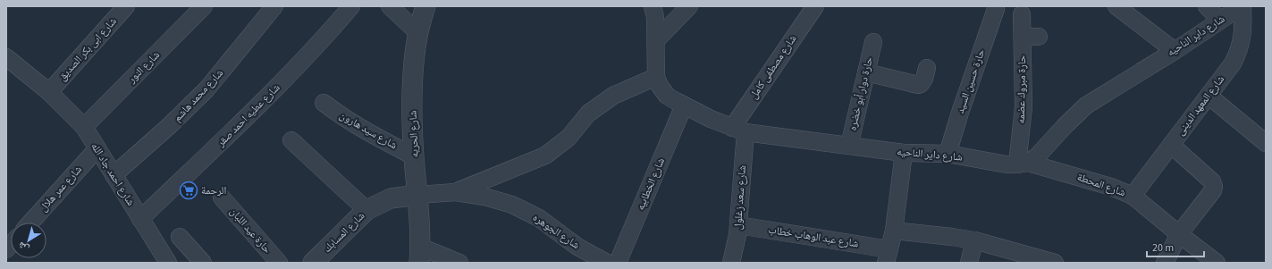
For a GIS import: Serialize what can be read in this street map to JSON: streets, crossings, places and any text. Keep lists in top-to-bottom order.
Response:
{
  "streets": {
    "street": [
      "شارع داير الناحيه",
      "شارع ابى بكر الصديق",
      "شارع النور",
      "شارع مصطفى كامل",
      "حارة حسين السيد",
      "حارة مبروك عضمه",
      "حارة دوار أبو خضره",
      "شارع محمد هاشم",
      "شارع المعهد الدينى",
      "شارع عطيه احمد صقر",
      "شارع سيد هارون",
      "شارع الحريه",
      "شارع احمد جاد الله",
      "شارع الخطابيه",
      "شارع المحطة",
      "شارع عمر هلال",
      "شارع سعد زغلول",
      "حارة عيد اللبان",
      "شارع الجوهره",
      "شارع المسابك",
      "شارع عبد الوهاب خطاب"
    ]
  },
  "crossings": [
    ["شارع داير الناحيه", "شارع مصطفى كامل"],
    ["شارع داير الناحيه", "حارة حسين السيد"],
    ["شارع داير الناحيه", "حارة مبروك عضمه"],
    ["شارع داير الناحيه", "حارة دوار أبو خضره"],
    ["شارع داير الناحيه", "شارع المعهد الدينى"],
    ["شارع داير الناحيه", "شارع الخطابيه"],
    ["شارع داير الناحيه", "شارع المحطة"],
    ["شارع داير الناحيه", "شارع سعد زغلول"],
    ["شارع ابى بكر الصديق", "شارع احمد جاد الله"],
    ["شارع النور", "شارع احمد جاد الله"],
    ["شارع مصطفى كامل", "شارع سعد زغلول"],
    ["حارة مبروك عضمه", "شارع المحطة"],
    ["شارع محمد هاشم", "شارع احمد جاد الله"],
    ["شارع المعهد الدينى", "شارع المحطة"],
    ["شارع عطيه احمد صقر", "شارع احمد جاد الله"],
    ["شارع سيد هارون", "شارع الحريه"],
    ["شارع الحريه", "شارع الجوهره"],
    ["شارع الحريه", "شارع المسابك"],
    ["شارع احمد جاد الله", "شارع عمر هلال"],
    ["شارع سعد زغلول", "شارع عبد الوهاب خطاب"],
    ["شارع الجوهره", "شارع المسابك"]
  ],
  "places": {
    "supermarket": ["الرحمة"]
  },
  "scale_bar": "20 m",
  "north": "bottom left"
}
